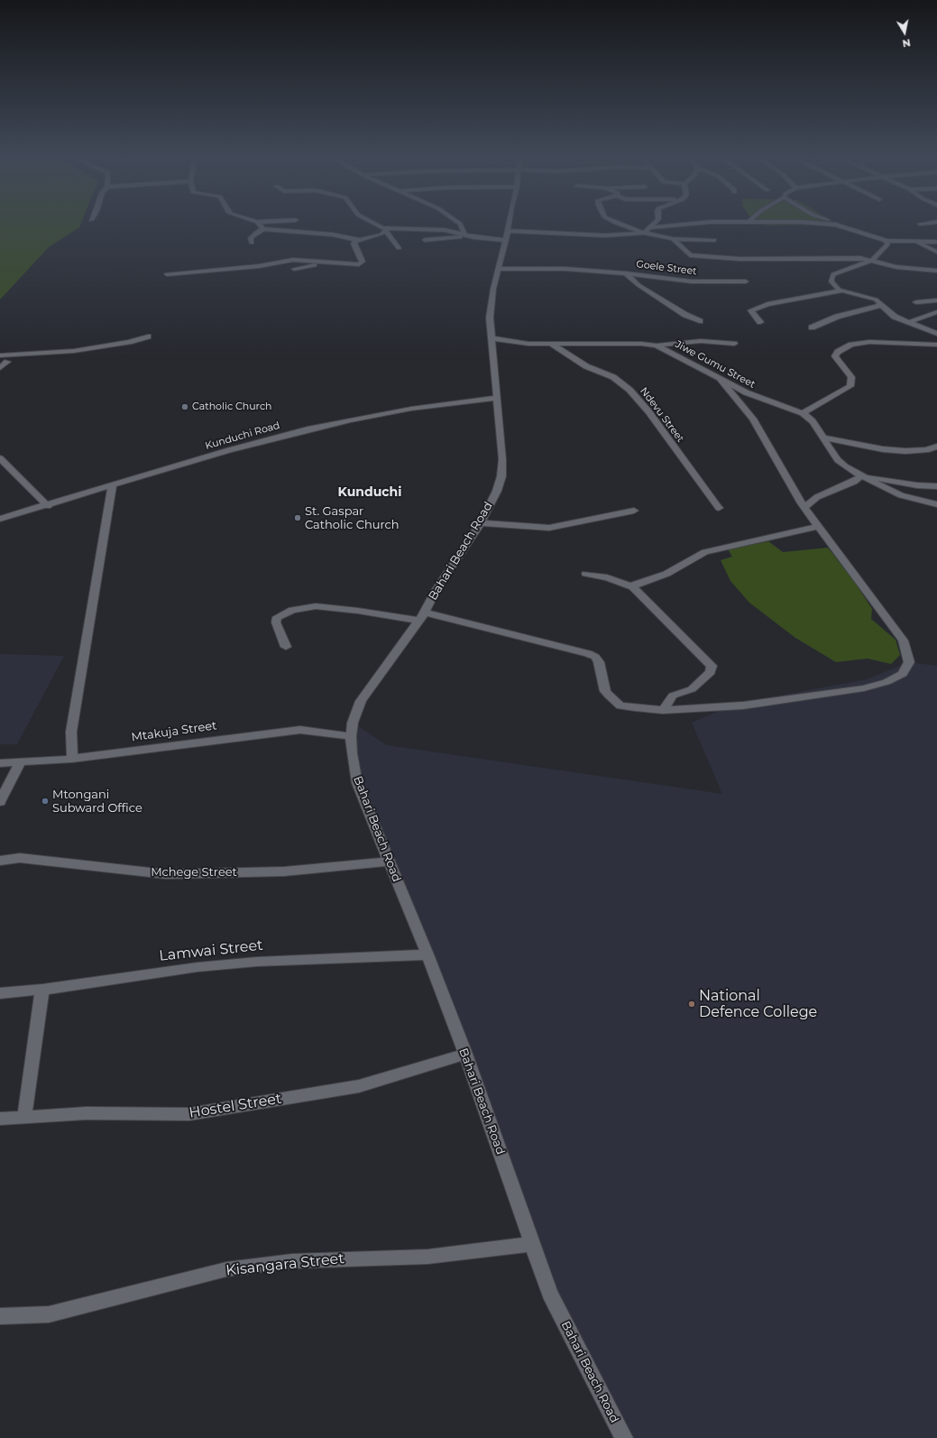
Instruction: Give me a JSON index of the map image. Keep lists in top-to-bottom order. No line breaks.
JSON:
{"streets":{"street":["Goele Street","Jiwe Gumu Street","Ndevu Street","Kunduchi Road","Bahari Beach Road","Mtakuja Street","Mchege Street","Lamwai Street","Hostel Street","Kisangara Street"]},"crossings":[["Goele Street","Bahari Beach Road"],["Jiwe Gumu Street","Ndevu Street"],["Jiwe Gumu Street","Bahari Beach Road"],["Kunduchi Road","Bahari Beach Road"],["Bahari Beach Road","Mtakuja Street"],["Bahari Beach Road","Mchege Street"],["Bahari Beach Road","Lamwai Street"],["Bahari Beach Road","Hostel Street"],["Bahari Beach Road","Kisangara Street"]],"districts":["Kunduchi"],"places":["Catholic Church","St. Gaspar Catholic Church","Mtongani Subward Office","National Defence College"],"north":"bottom"}
